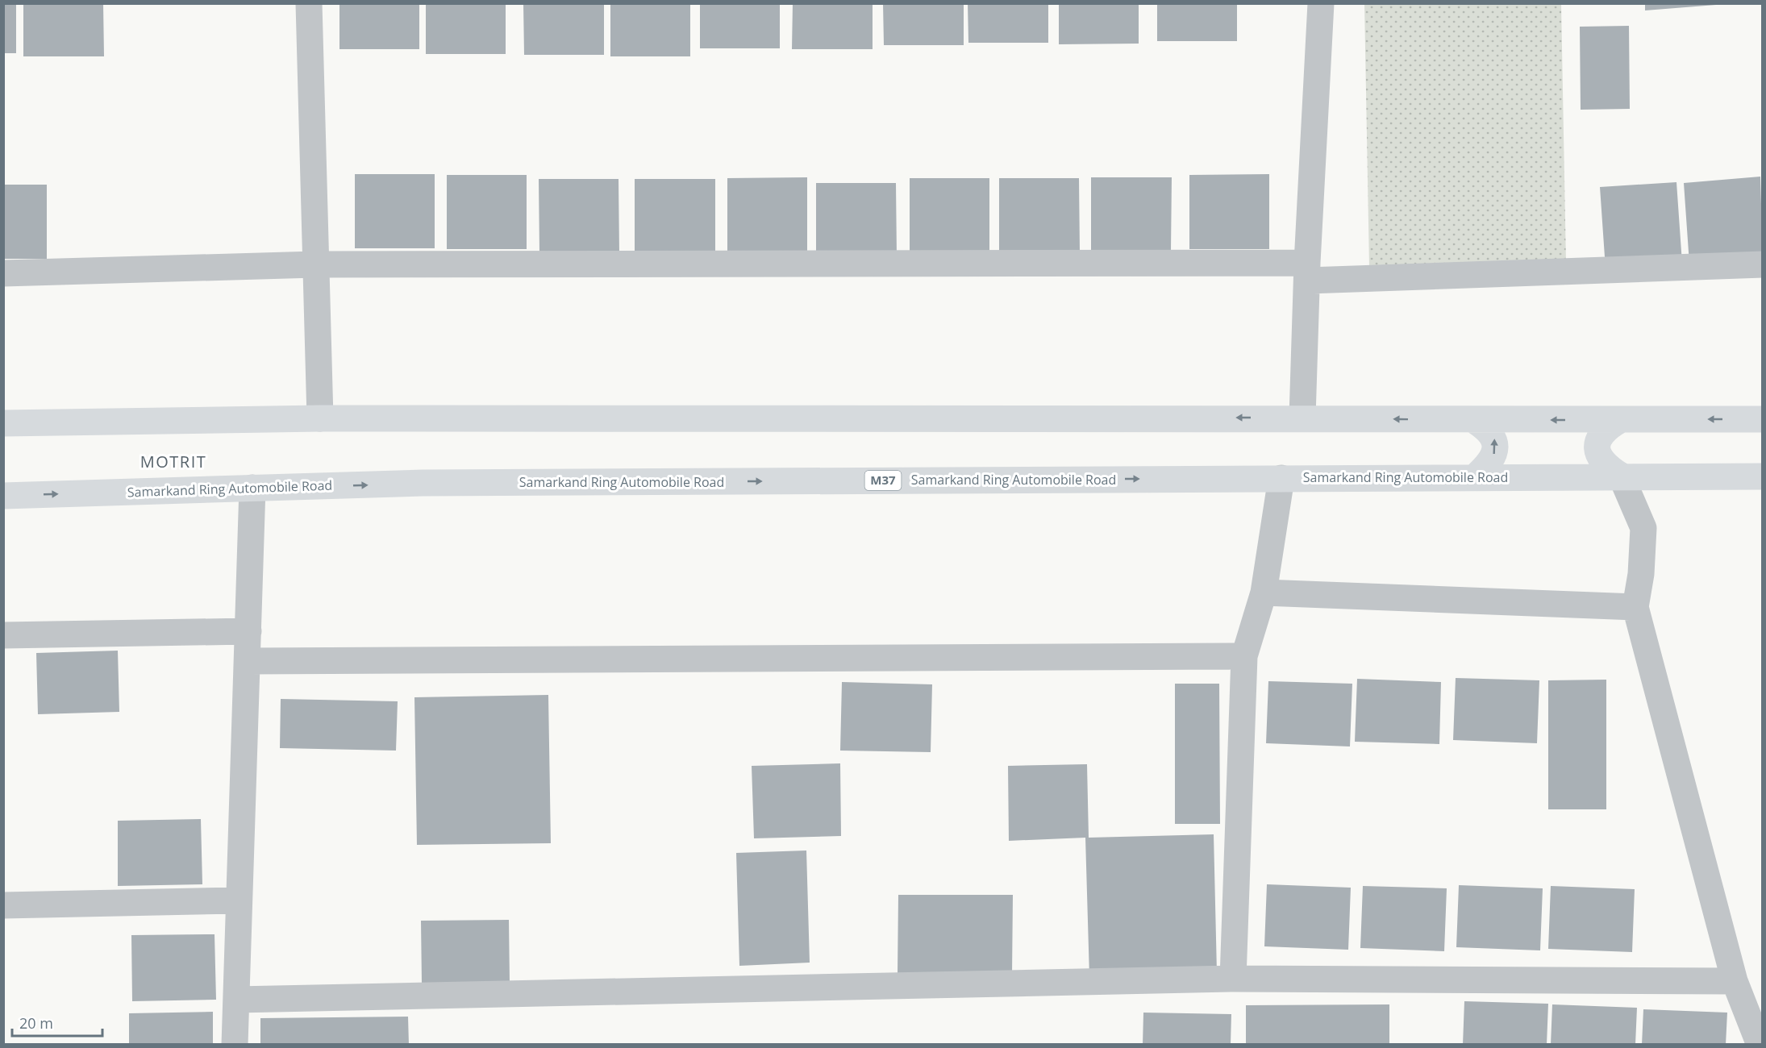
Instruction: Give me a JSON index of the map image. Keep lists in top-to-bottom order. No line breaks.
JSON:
{"streets":{"highway":["Samarkand Ring Automobile Road","M37"]},"districts":["MOTRIT"],"scale_bar":"20 m"}
